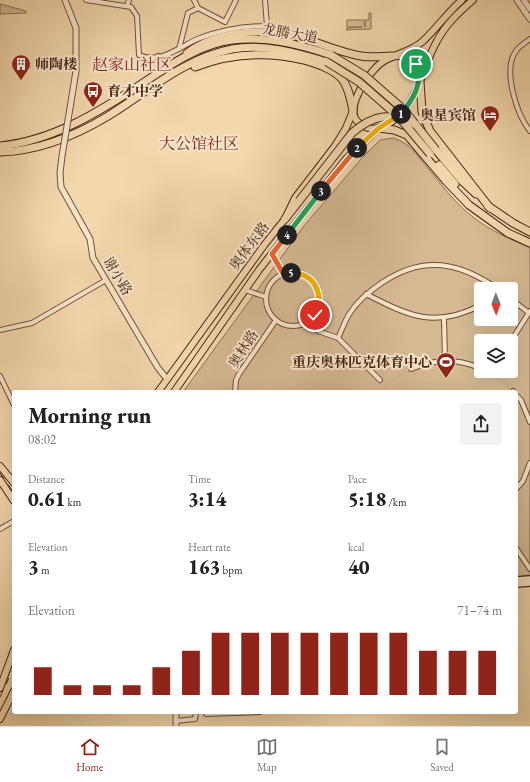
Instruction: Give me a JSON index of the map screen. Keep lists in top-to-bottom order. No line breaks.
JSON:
{"streets":{"highway":["龙腾大道"],"main road":["奥体东路"],"street":["谢小路","奥林路"]},"crossings":[["奥体东路","谢小路"]],"districts":["赵家山社区","大公馆社区"],"places":{"building":["师陶楼"],"bus stop":["育才中学"],"hotel":["奥星宾馆"],"sports":["重庆奥林匹克体育中心"]},"north":"bottom","page":{"pins":["1","2","3","4","5"],"heading":["Morning run","08:02"],"stats":[["Distance","0.61 km"],["Time","3:14"],["Pace","5:18 /km"],["Elevation","3 m"],["Heart rate","163 bpm"],["kcal","40"]],"chart":["Elevation","71–74 m"],"tabs":["Home","Map","Saved"]}}
